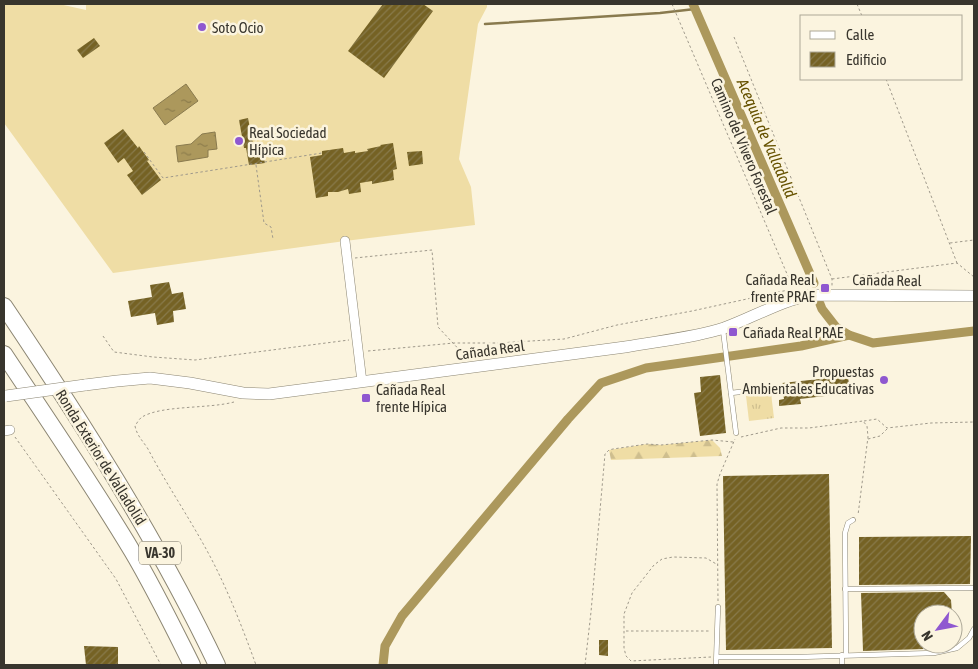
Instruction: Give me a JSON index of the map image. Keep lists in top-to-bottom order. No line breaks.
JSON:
{"streets":{"highway":["Ronda Exterior de Valladolid","VA-30"],"street":["Cañada Real"],"path":["Camino del Vivero Forestal"]},"crossings":[["Camino del Vivero Forestal","Cañada Real"]],"water":["Acequia de Valladolid"],"places":{"other":["Soto Ocio","Real Sociedad Hípica","Propuestas Ambientales Educativas"],"transit":["Cañada Real frente PRAE","Cañada Real PRAE","Cañada Real frente Hípica"]},"legend":["Calle","Edificio"],"north":"bottom left"}
